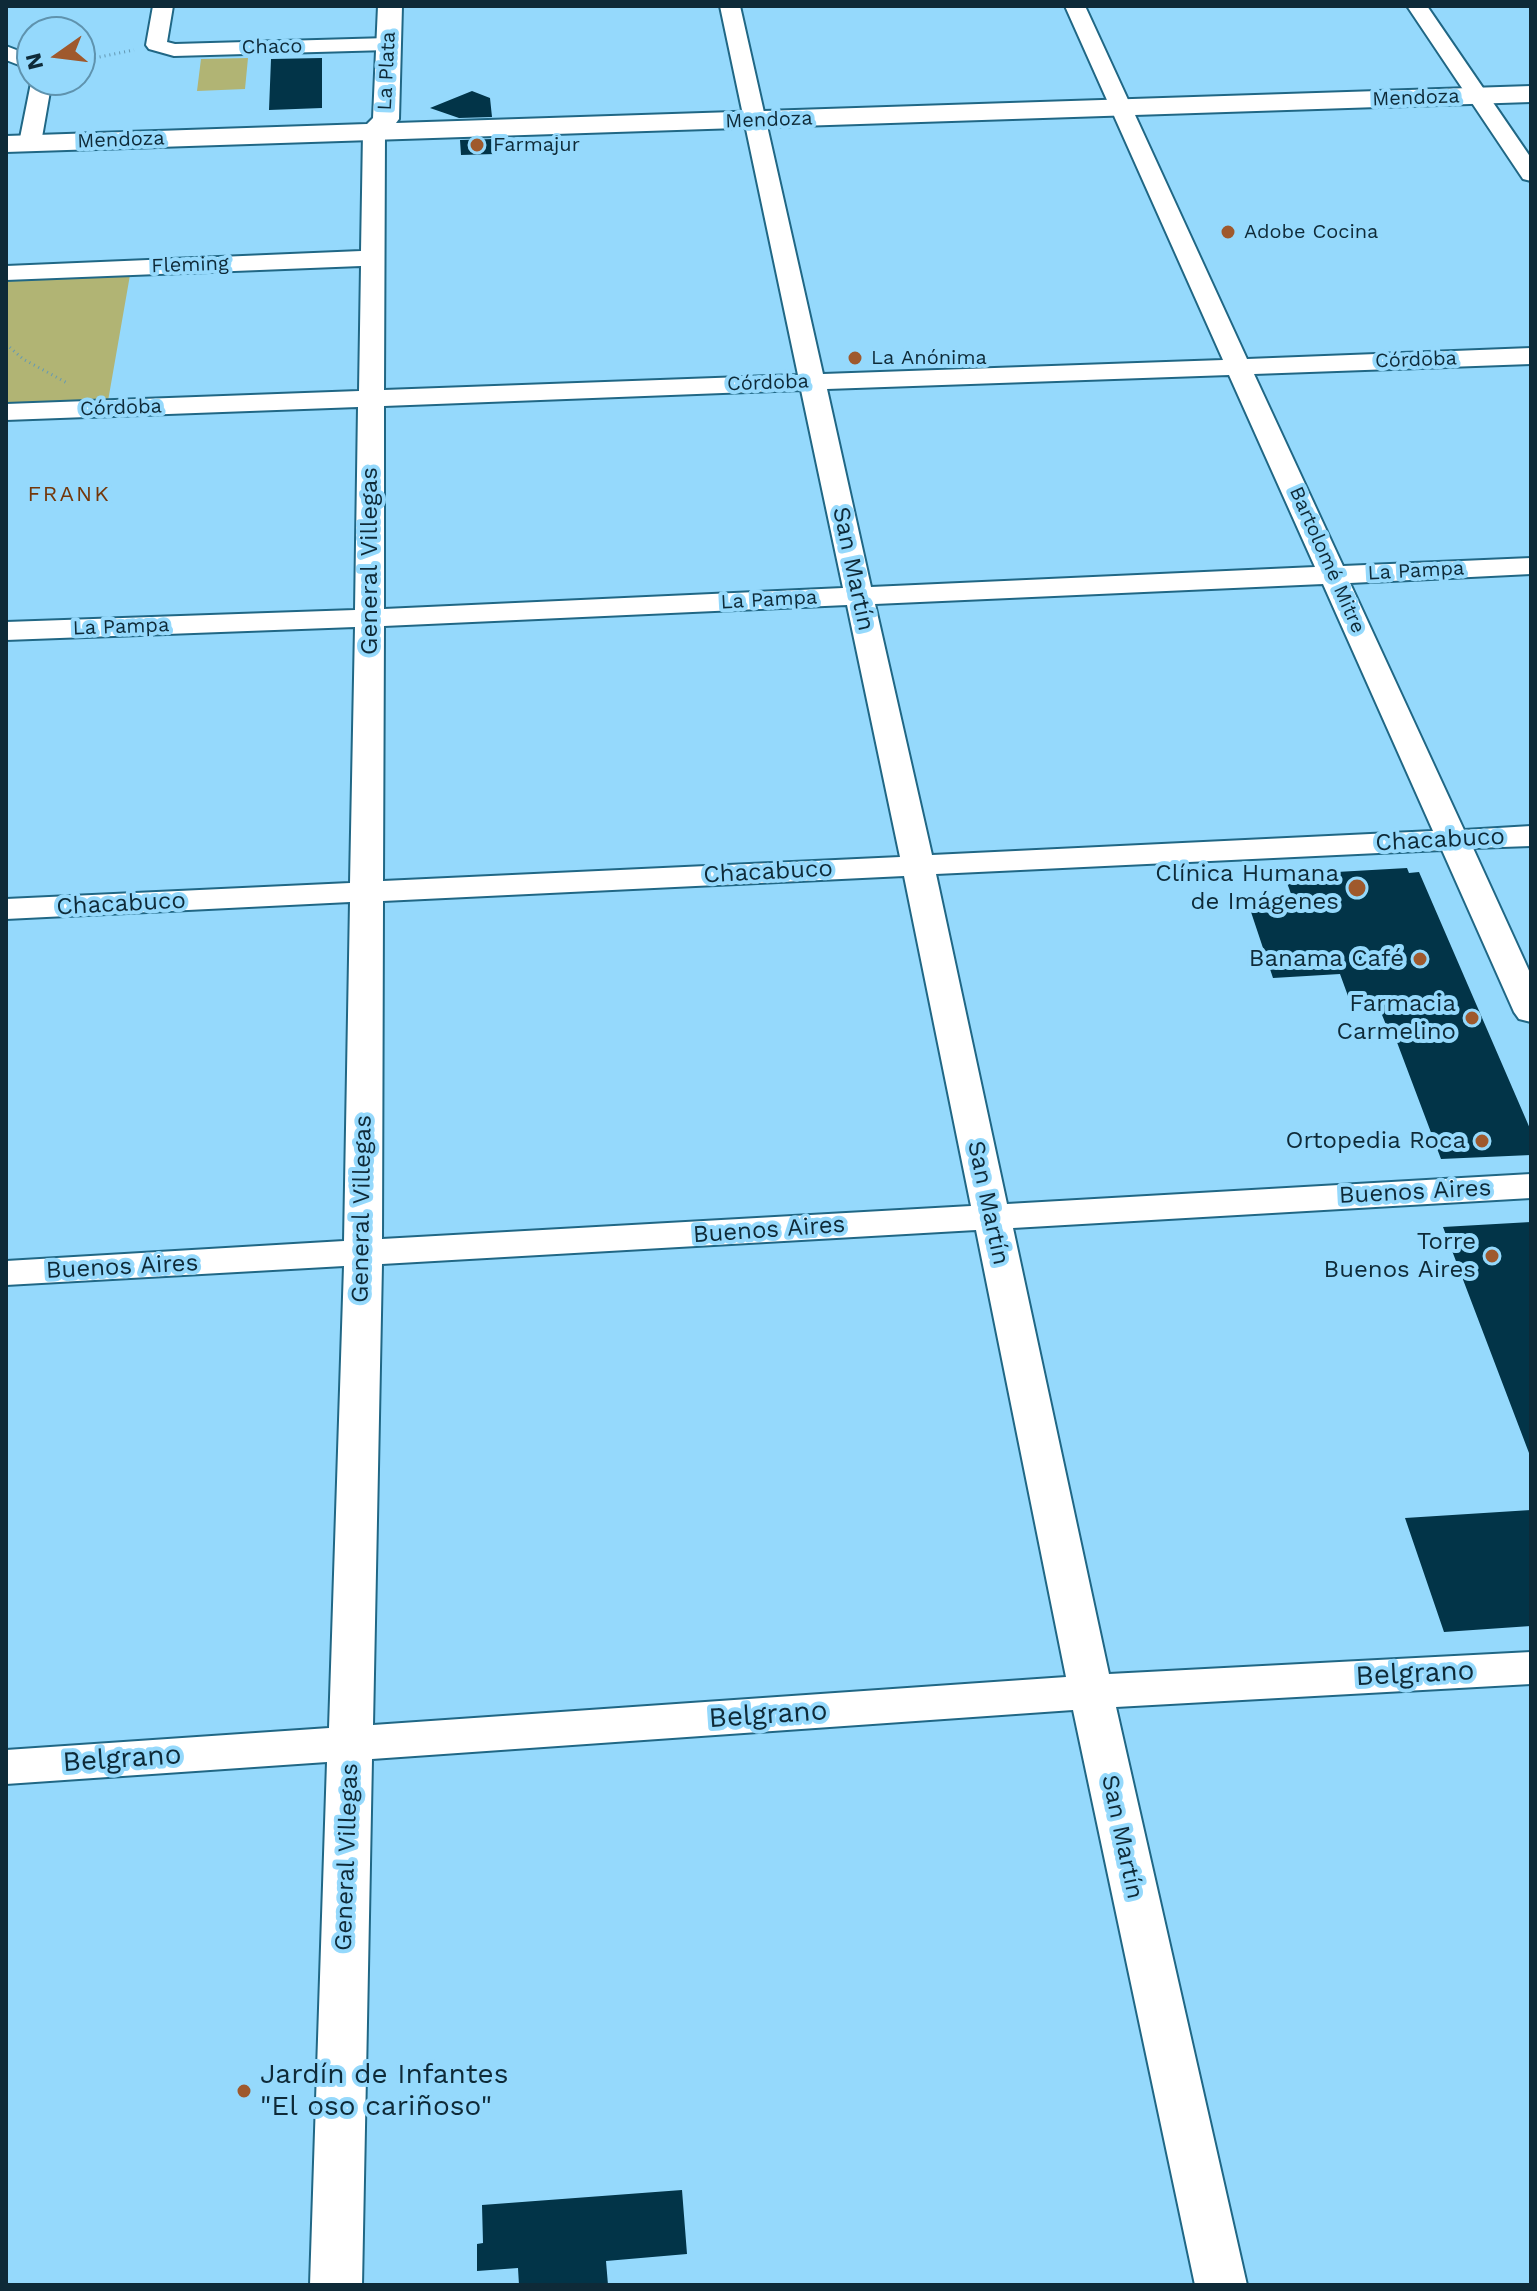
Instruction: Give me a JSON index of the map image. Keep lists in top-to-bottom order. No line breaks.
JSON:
{"streets":{"main road":["La Plata","Mendoza"],"street":["Chaco","Fleming","Córdoba","Bartolomé Mitre","General Villegas","San Martín","La Pampa","Chacabuco","Buenos Aires","Belgrano"]},"crossings":[["Chaco","La Plata"],["La Plata","Mendoza"],["La Plata","General Villegas"],["Mendoza","Bartolomé Mitre"],["Mendoza","General Villegas"],["Mendoza","San Martín"],["Fleming","General Villegas"],["Córdoba","Bartolomé Mitre"],["Córdoba","General Villegas"],["Córdoba","San Martín"],["Bartolomé Mitre","La Pampa"],["Bartolomé Mitre","Chacabuco"],["General Villegas","La Pampa"],["General Villegas","Chacabuco"],["General Villegas","Buenos Aires"],["General Villegas","Belgrano"],["San Martín","La Pampa"],["San Martín","Chacabuco"],["San Martín","Buenos Aires"],["San Martín","Belgrano"]],"districts":["FRANK"],"places":["Farmajur","Adobe Cocina","La Anónima","Clínica Humana de Imágenes","Banama Café","Farmacia Carmelino","Ortopedia Roca","Torre Buenos Aires","Jardín de Infantes \"El oso cariñoso\""],"north":"left"}
